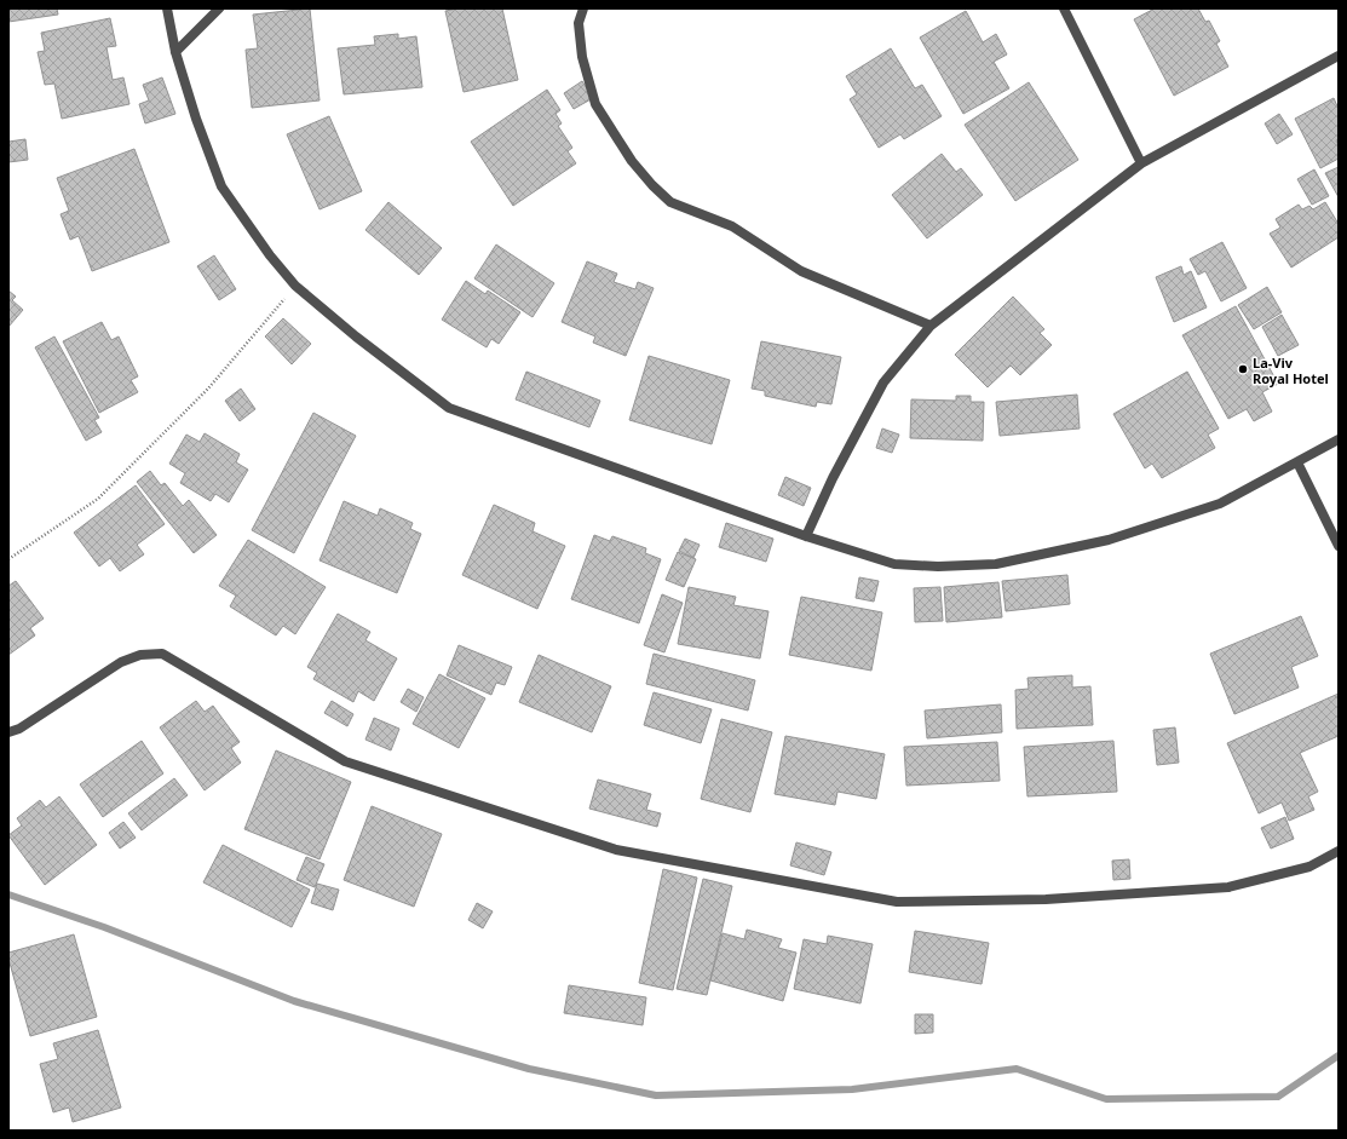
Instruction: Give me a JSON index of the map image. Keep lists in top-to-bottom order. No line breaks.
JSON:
{"places":["La-Viv Royal Hotel"]}
